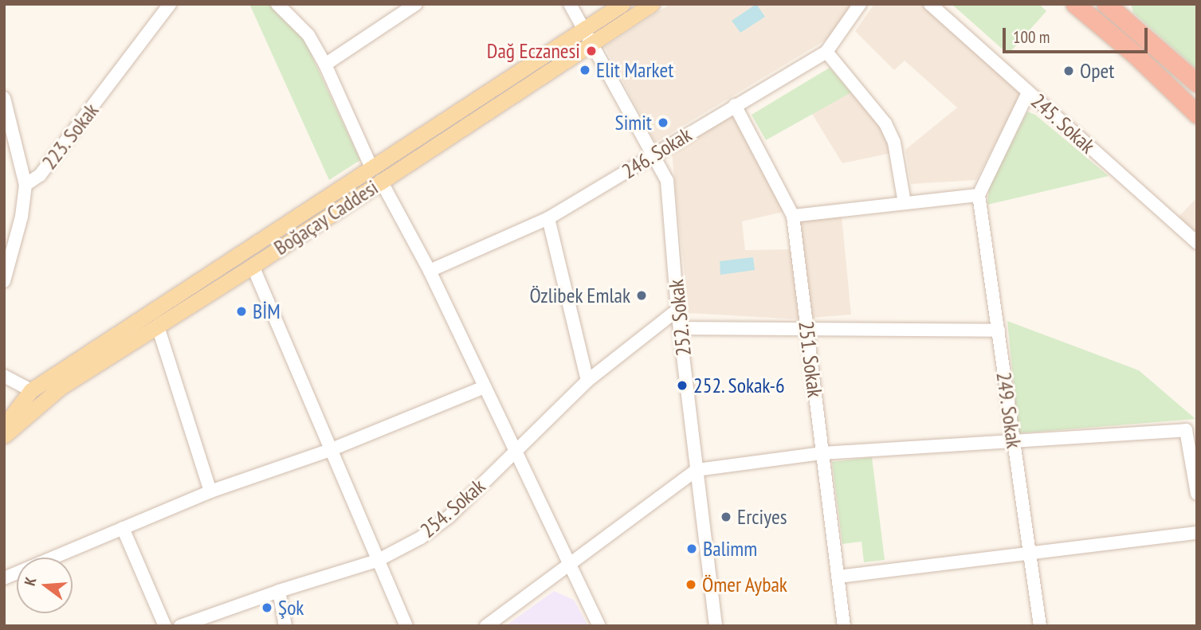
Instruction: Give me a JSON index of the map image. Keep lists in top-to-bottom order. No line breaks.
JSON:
{"streets":{"main road":["Boğaçay Caddesi"],"street":["245. Sokak","223. Sokak","246. Sokak","252. Sokak","251. Sokak","249. Sokak","254. Sokak"]},"crossings":[["246. Sokak","252. Sokak"],["246. Sokak","251. Sokak"],["Boğaçay Caddesi","252. Sokak"],["252. Sokak","254. Sokak"]],"places":["Dağ Eczanesi","Elit Market","Opet","Simit","Özlibek Emlak","BİM","252. Sokak-6","Erciyes","Balimm","Ömer Aybak","Şok"],"scale_bar":"100 m","north":"left"}
